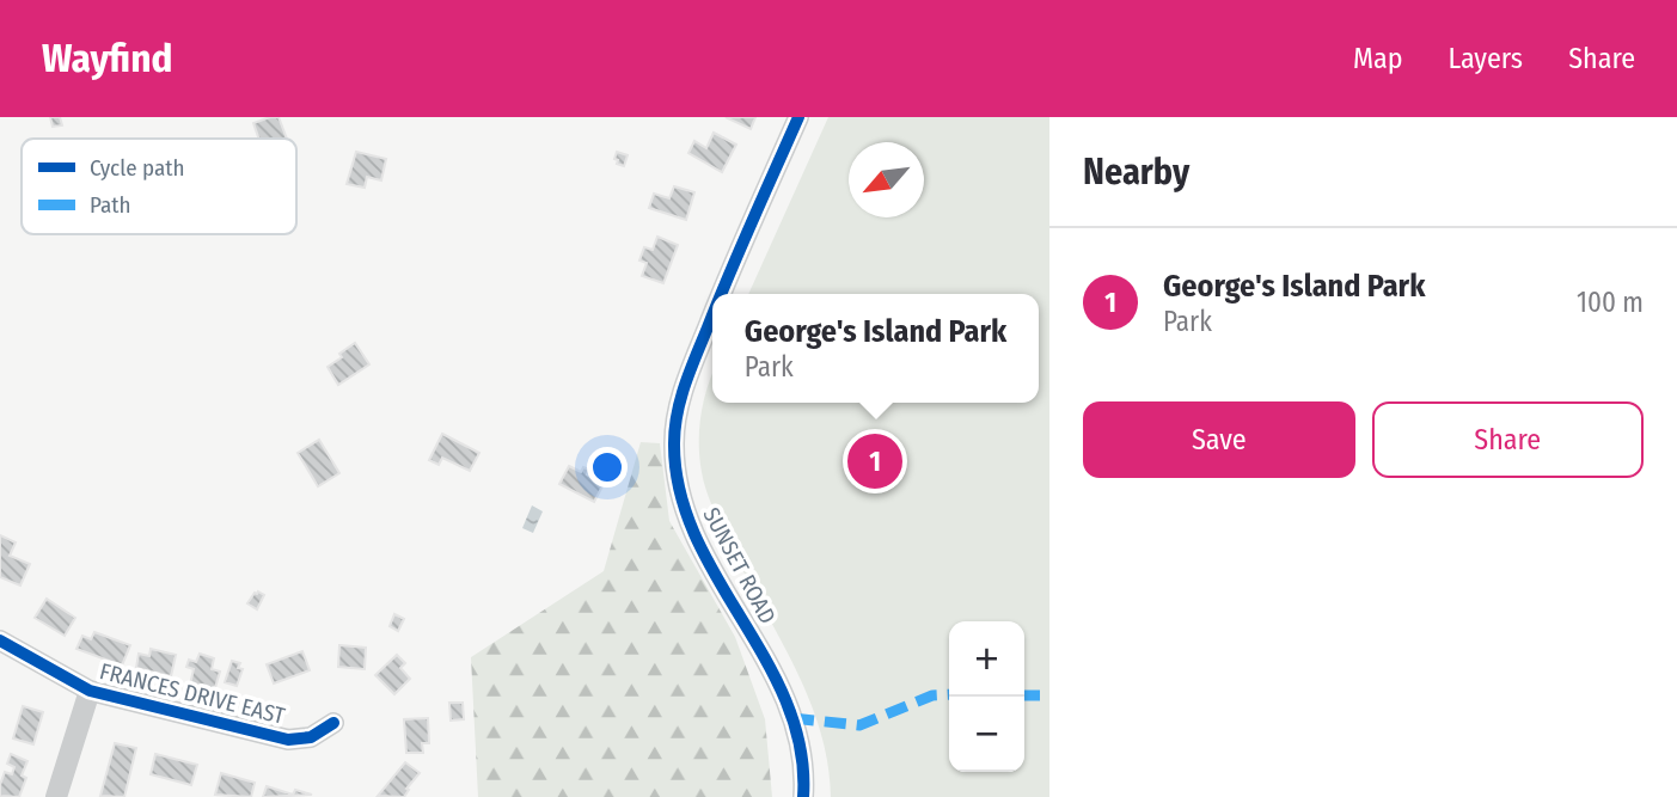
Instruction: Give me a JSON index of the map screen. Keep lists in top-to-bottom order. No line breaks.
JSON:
{"streets":{"street":["SUNSET ROAD","FRANCES DRIVE EAST"]},"legend":["Cycle path","Path"],"north":"bottom left","page":{"header":"Wayfind","nav":["Map","Layers","Share"],"heading":"Nearby","list":[{"mark":"1","name":"George's Island Park","note":"Park","value":"100 m"}],"popup":["George's Island Park","Park"],"buttons":["Save","Share"],"pins":"1","map_buttons":["+","−"]}}
